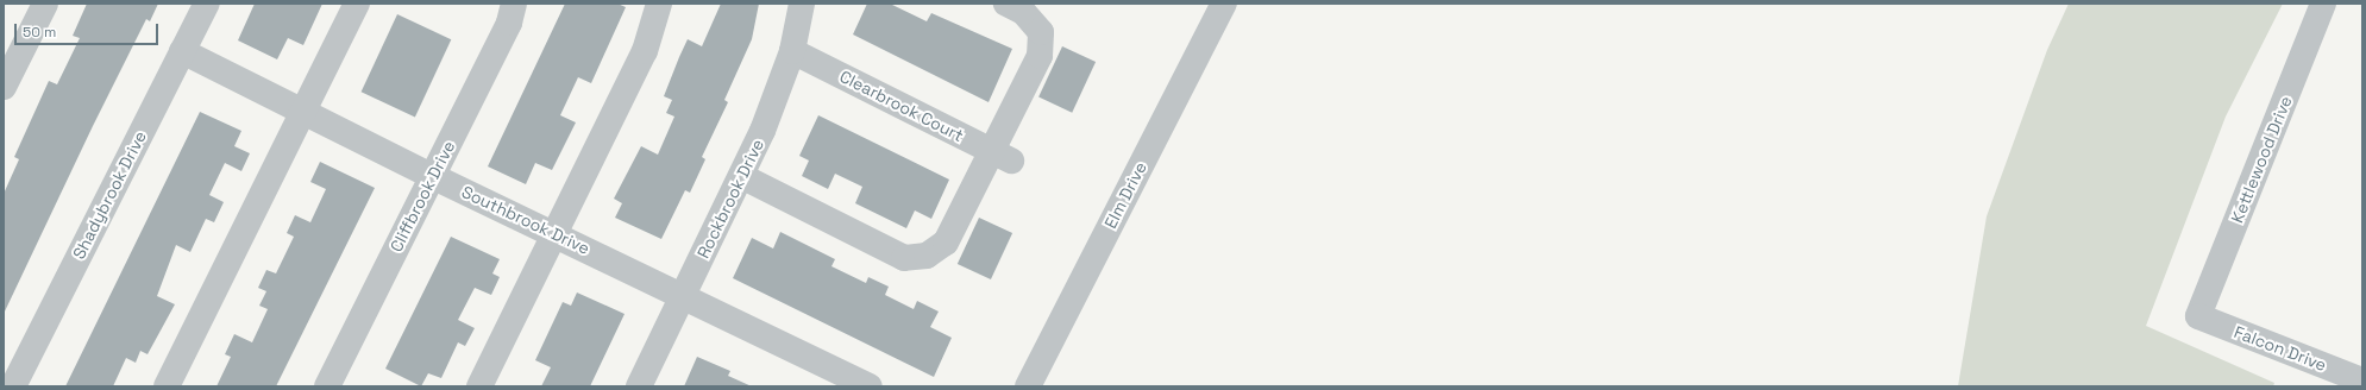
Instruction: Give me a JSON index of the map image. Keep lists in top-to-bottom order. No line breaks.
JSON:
{"streets":{"street":["Clearbrook Court","Kettlewood Drive","Shadybrook Drive","Elm Drive","Cliffbrook Drive","Rockbrook Drive","Southbrook Drive","Falcon Drive"]},"crossings":[["Clearbrook Court","Rockbrook Drive"],["Kettlewood Drive","Falcon Drive"],["Shadybrook Drive","Southbrook Drive"],["Cliffbrook Drive","Southbrook Drive"],["Rockbrook Drive","Southbrook Drive"]],"scale_bar":"50 m"}
